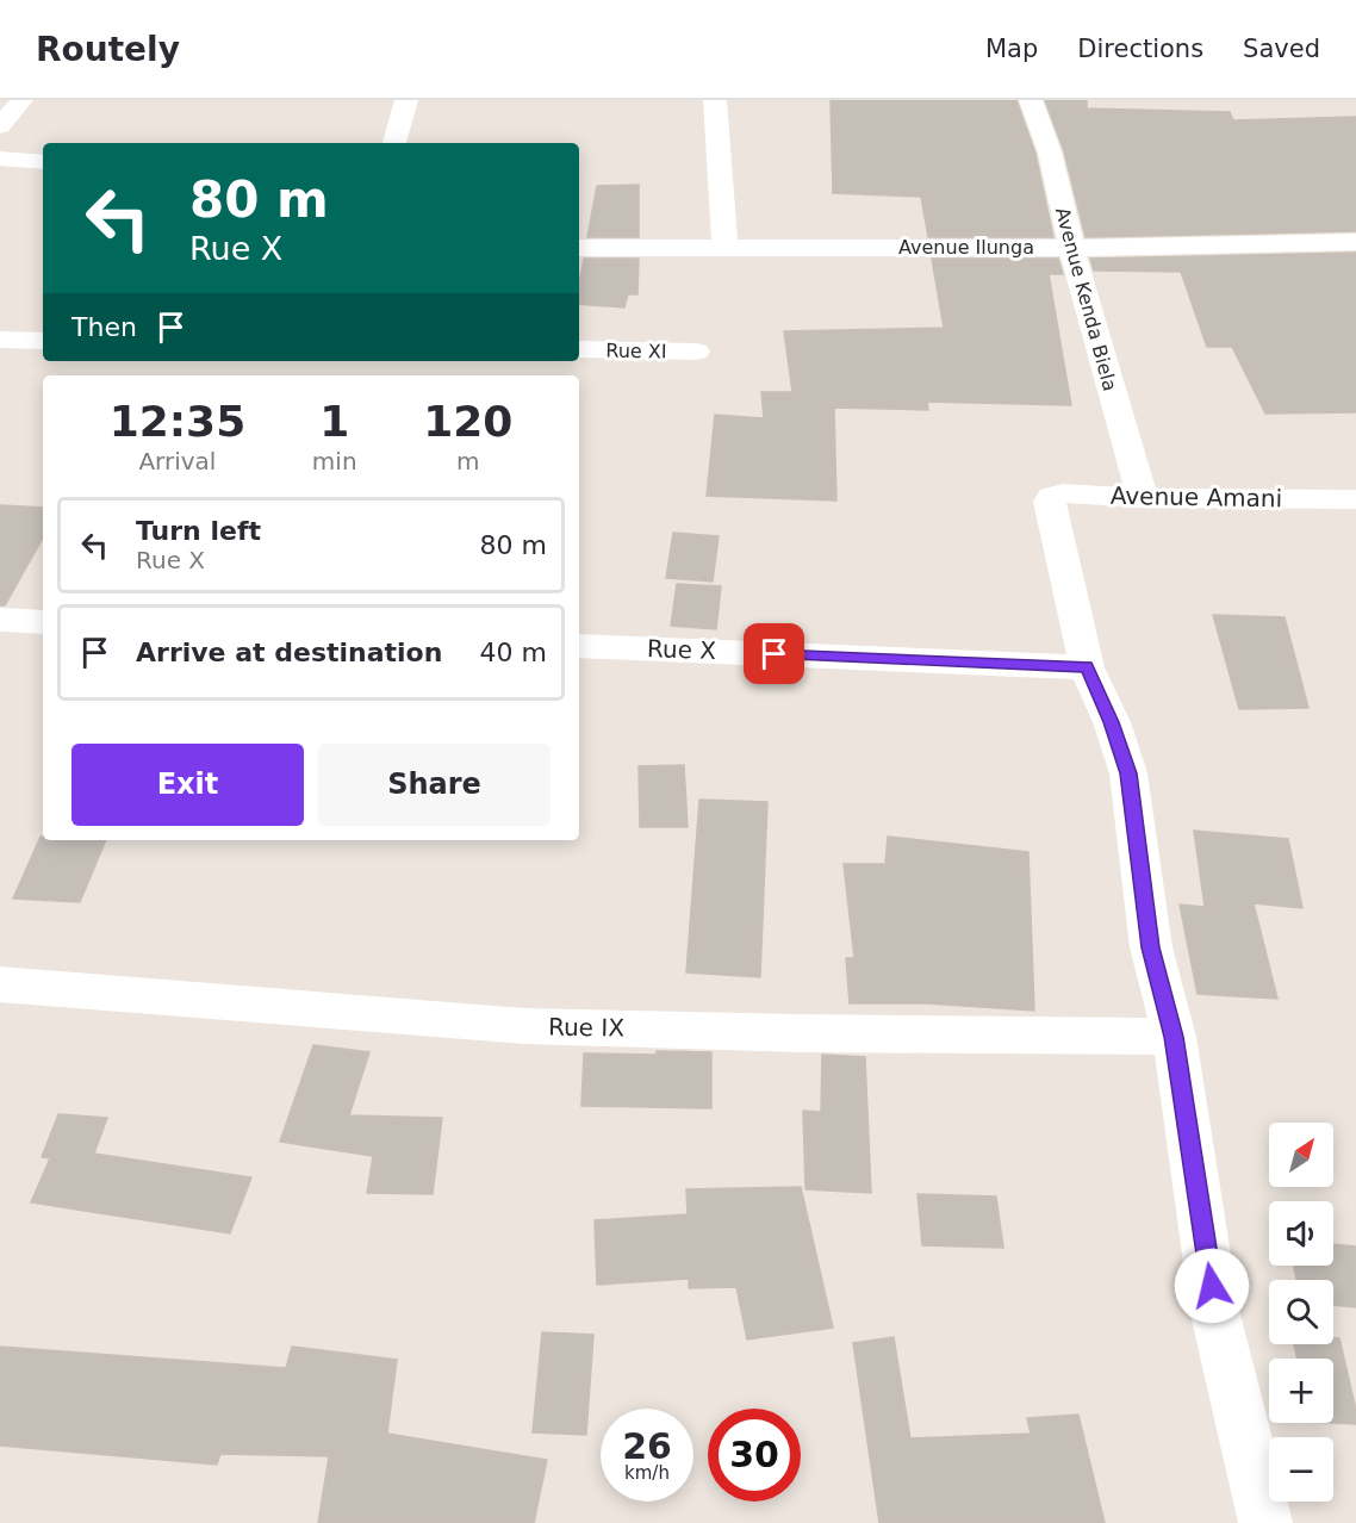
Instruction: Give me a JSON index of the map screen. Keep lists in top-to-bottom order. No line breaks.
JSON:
{"streets":{"street":["Avenue Ilunga","Avenue Kenda Biela","Rue XI","Avenue Amani","Rue X","Rue IX"]},"crossings":[["Avenue Ilunga","Avenue Kenda Biela"],["Avenue Kenda Biela","Avenue Amani"],["Avenue Amani","Rue X"]],"north":"top right","page":{"header":"Routely","nav":["Map","Directions","Saved"],"turn":["80 m","Rue X"],"then":"Then","eta":["12:35","Arrival","1","min","120","m"],"list":[{"name":"Turn left","note":"Rue X","value":"80 m"},{"name":"Arrive at destination","value":"40 m"}],"buttons":["Exit","Share"],"map_buttons":["+","−"],"speed":"26 km/h","limit":"30"}}
